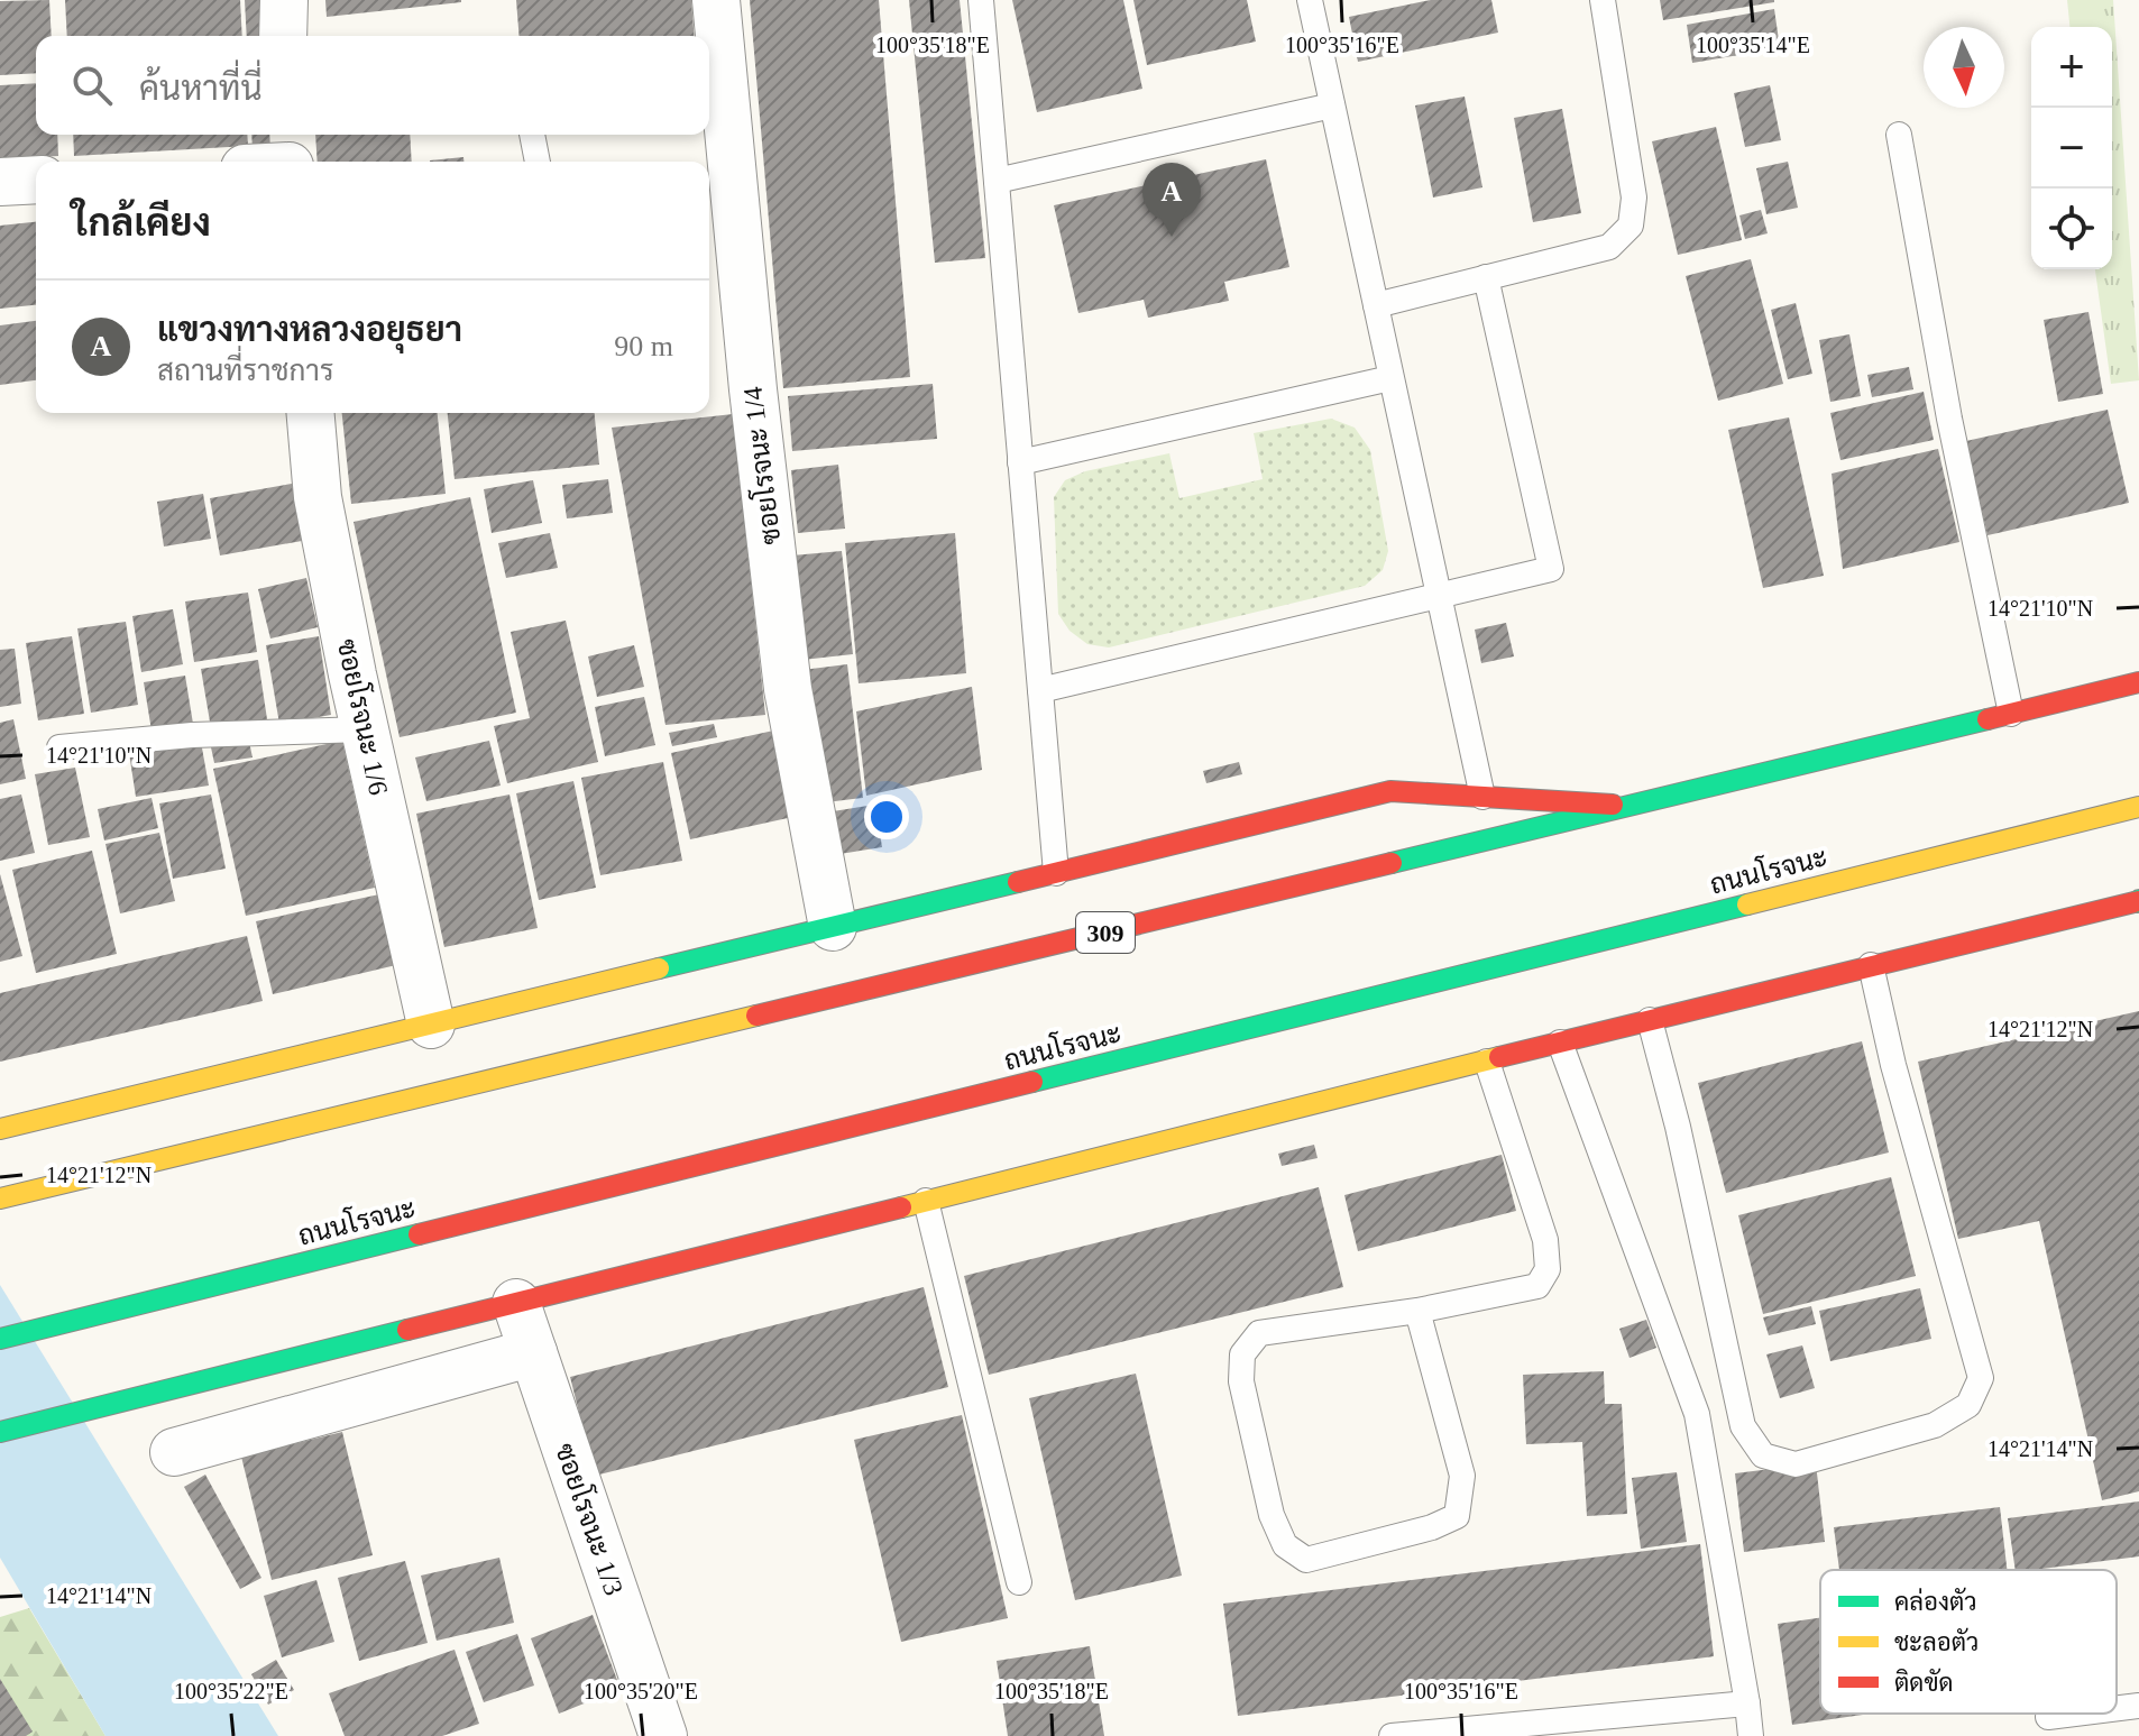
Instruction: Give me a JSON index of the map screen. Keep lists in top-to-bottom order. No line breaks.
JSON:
{"streets":{"main road":["ถนนโรจนะ","309"],"street":["ซอยโรจนะ 1/4","ซอยโรจนะ 1/6","ซอยโรจนะ 1/3"]},"legend":["คล่องตัว","ชะลอตัว","ติดขัด"],"north":"bottom","page":{"map_buttons":["+","−"],"search":"ค้นหาที่นี่","heading":"ใกล้เคียง","pins":"A","list":[{"mark":"A","name":"แขวงทางหลวงอยุธยา","note":"สถานที่ราชการ","value":"90 m"}]},"coordinates":["100°35'18\"E","100°35'16\"E","100°35'14\"E","14°21'10\"N","14°21'12\"N","14°21'14\"N","100°35'22\"E","100°35'20\"E"]}
